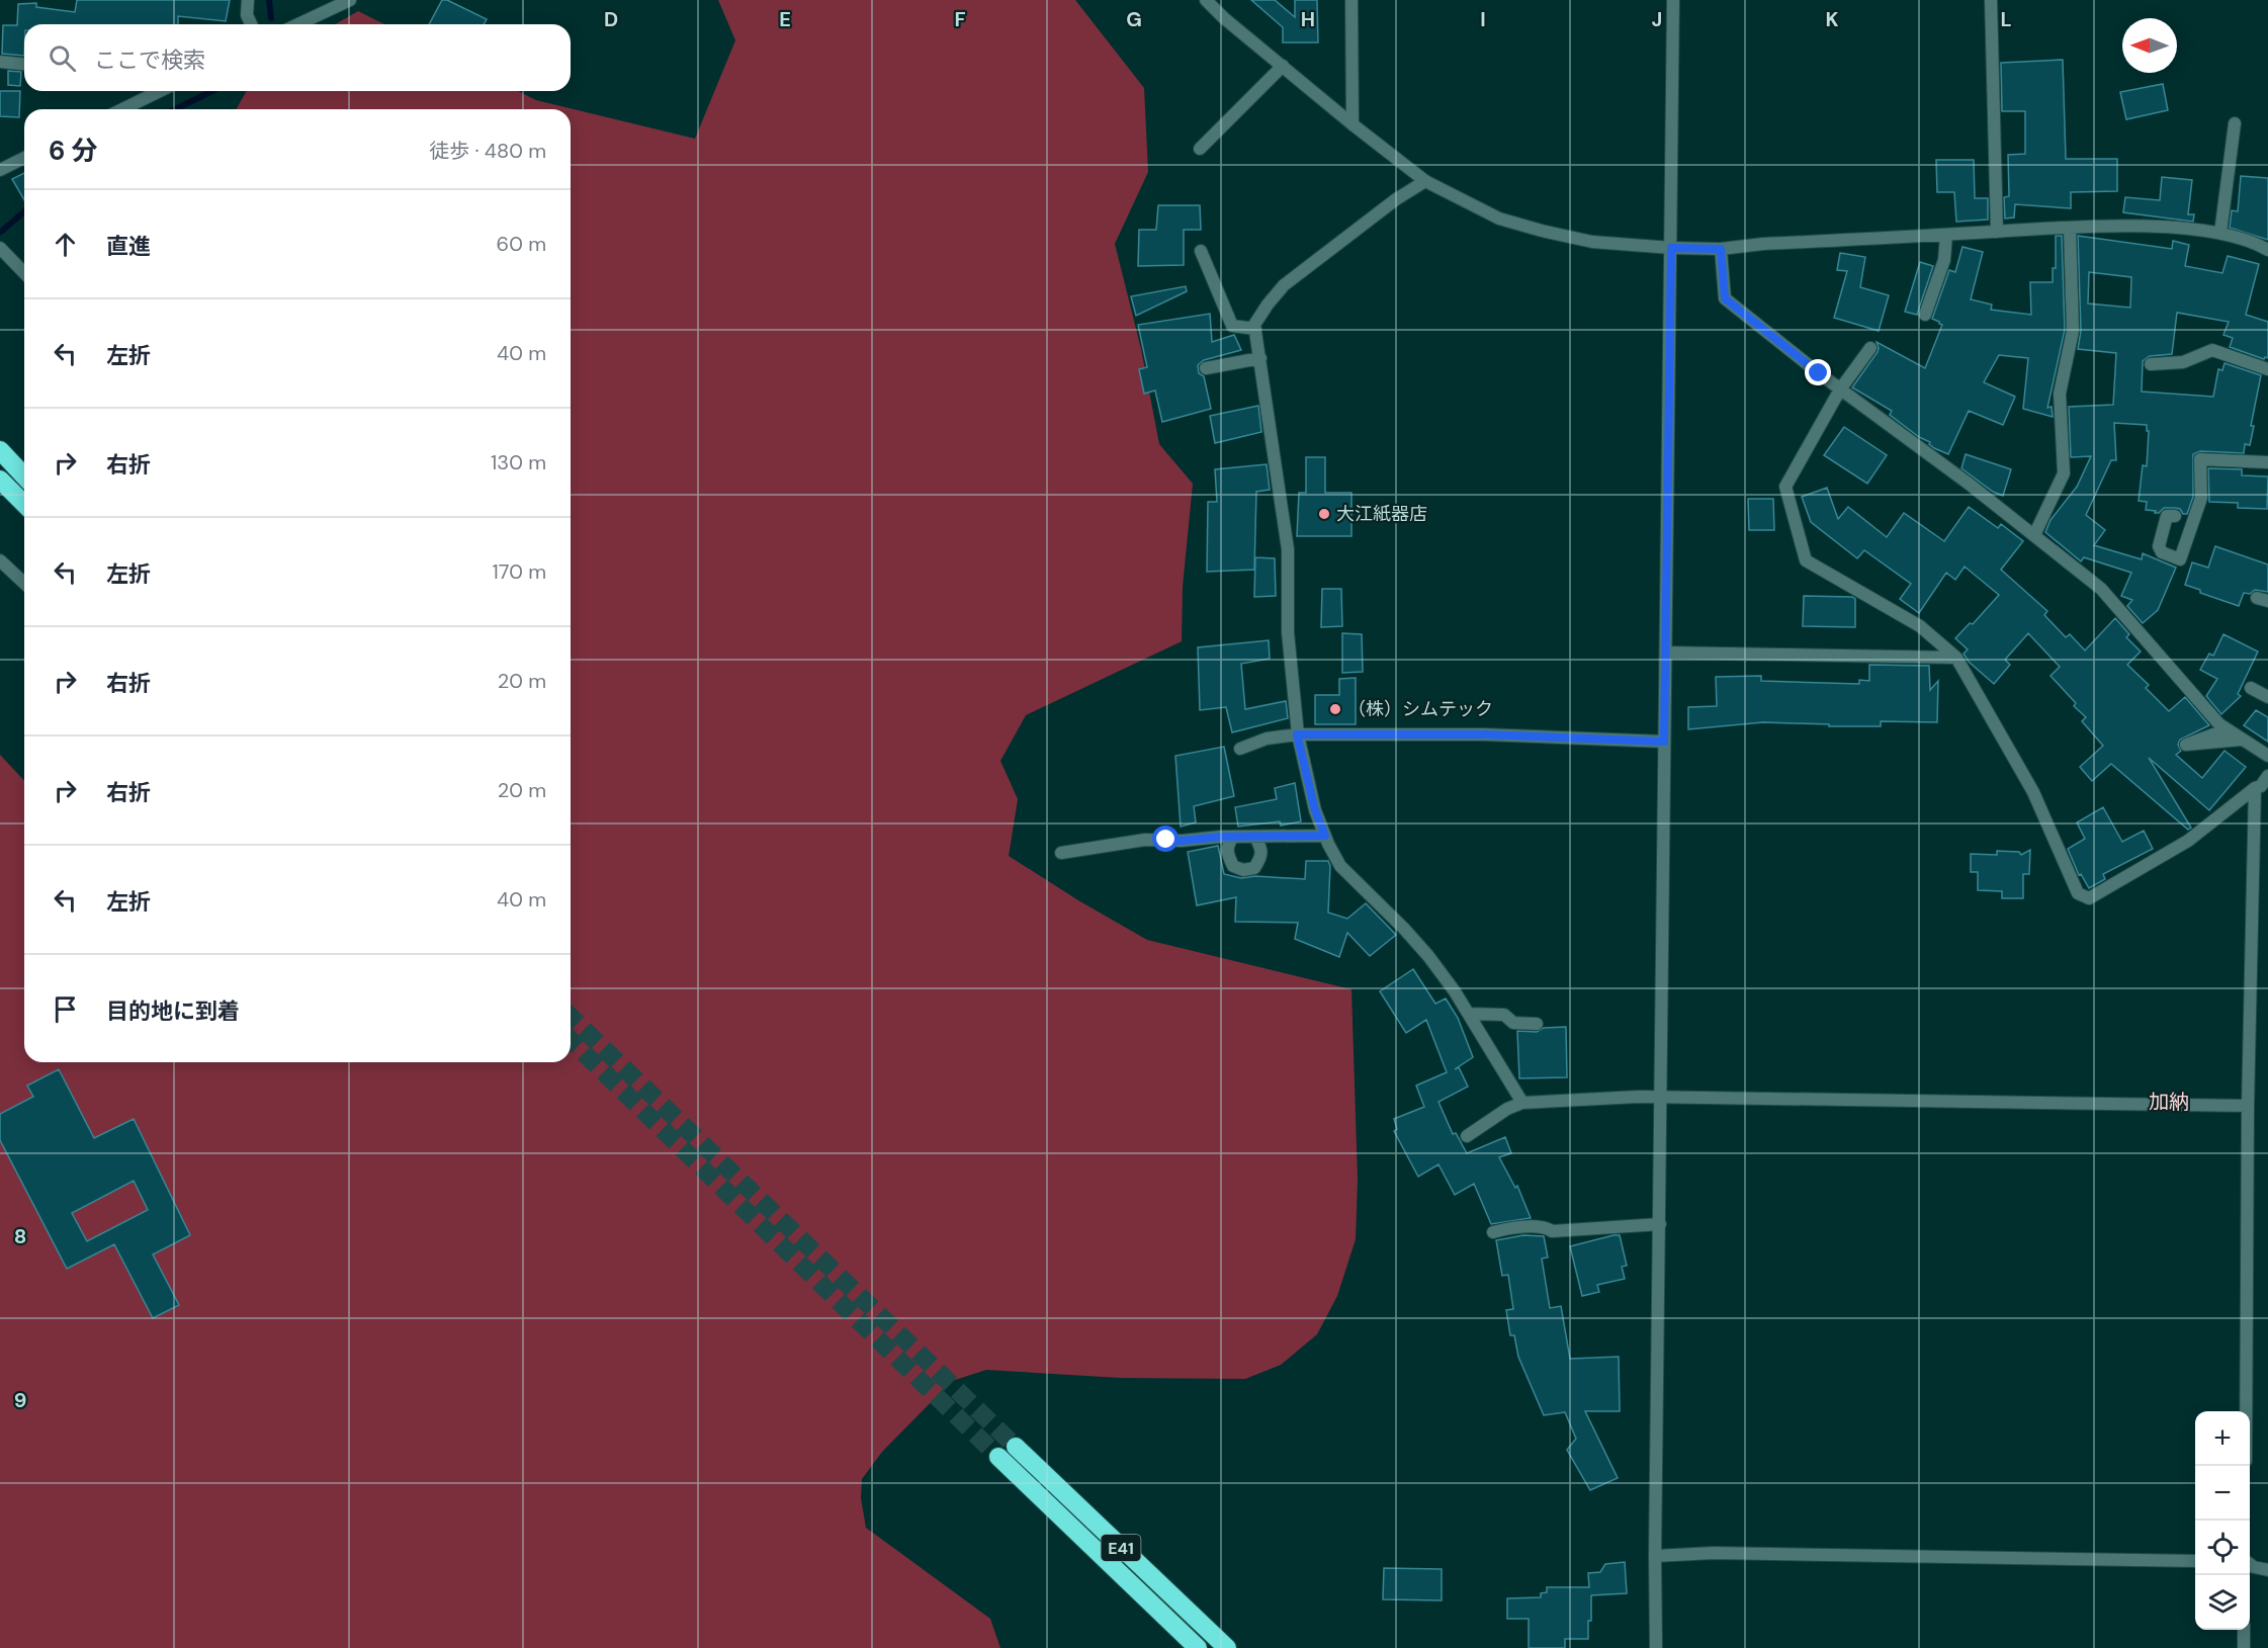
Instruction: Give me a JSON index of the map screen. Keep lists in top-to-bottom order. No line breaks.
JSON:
{"streets":{"highway":["E41"]},"districts":["加納"],"places":["大江紙器店","（株）シムテック"],"north":"left","page":{"search":"ここで検索","heading":["6 分","徒歩 · 480 m"],"list":[["直進","60 m"],["左折","40 m"],["右折","130 m"],["左折","170 m"],["右折","20 m"],["右折","20 m"],["左折","40 m"],"目的地に到着"],"map_buttons":["+","−"]},"grid":{"columns":["D","E","F","G","H","I","J","K","L"],"rows":["8","9"]}}
